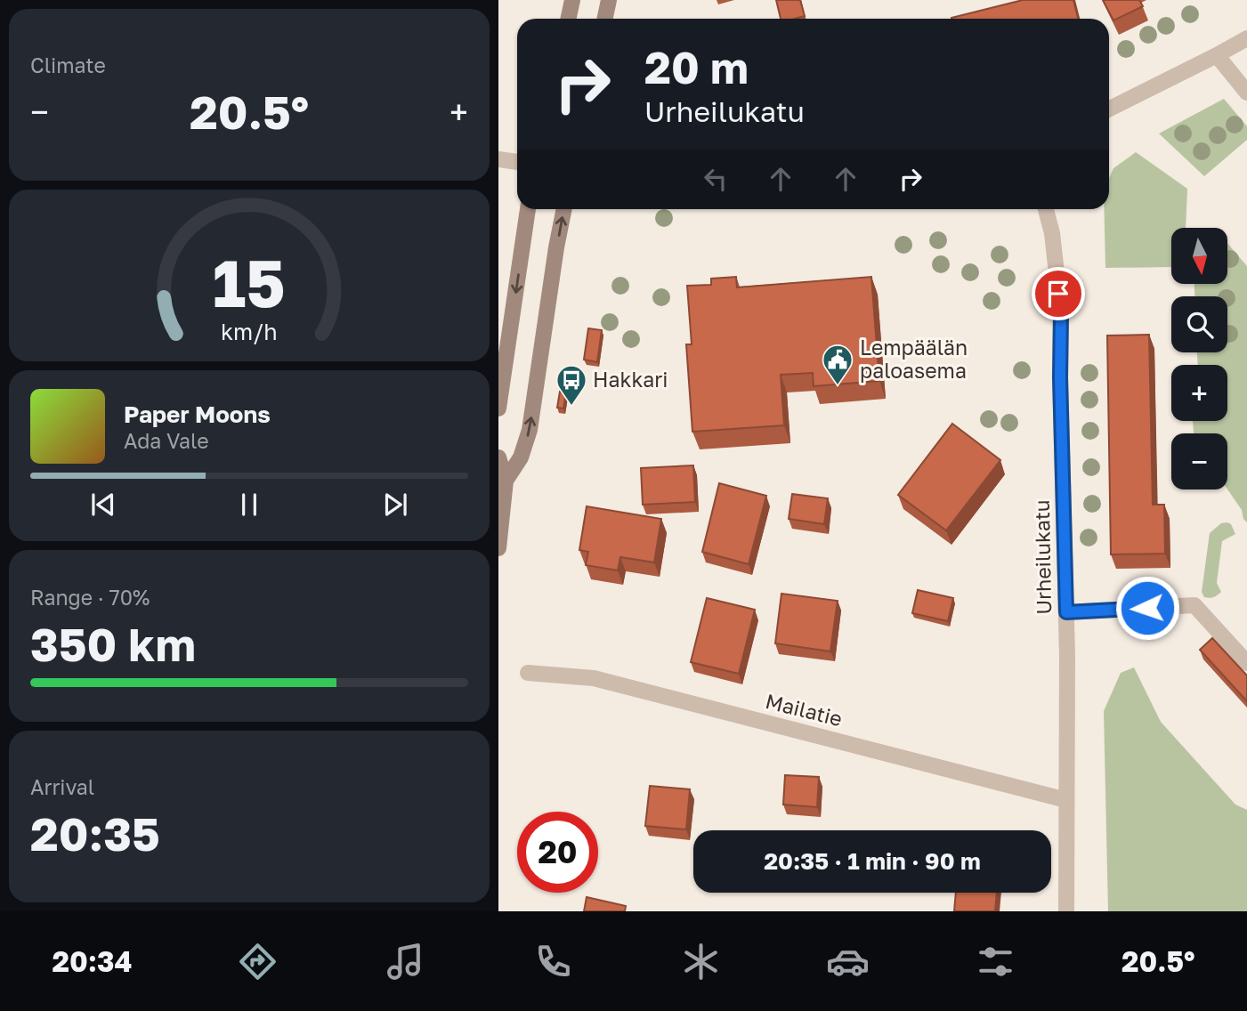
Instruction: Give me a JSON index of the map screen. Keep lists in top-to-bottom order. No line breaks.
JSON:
{"streets":{"street":["Urheilukatu","Mailatie"]},"crossings":[["Urheilukatu","Mailatie"]],"places":{"public building":["Lempäälän paloasema"],"bus stop":["Hakkari"]},"north":"bottom","page":{"tile":["Climate",["Range · 70%","350 km"],["Arrival","20:35"]],"turn":["20 m","Urheilukatu"],"heat":["−","20.5°","+"],"map_buttons":["+","−"],"song":["Paper Moons","Ada Vale"],"limit":"20","trip":"20:35 · 1 min · 90 m","tabs":["20:34","20.5°"],"gauge":["15","km/h"]}}
